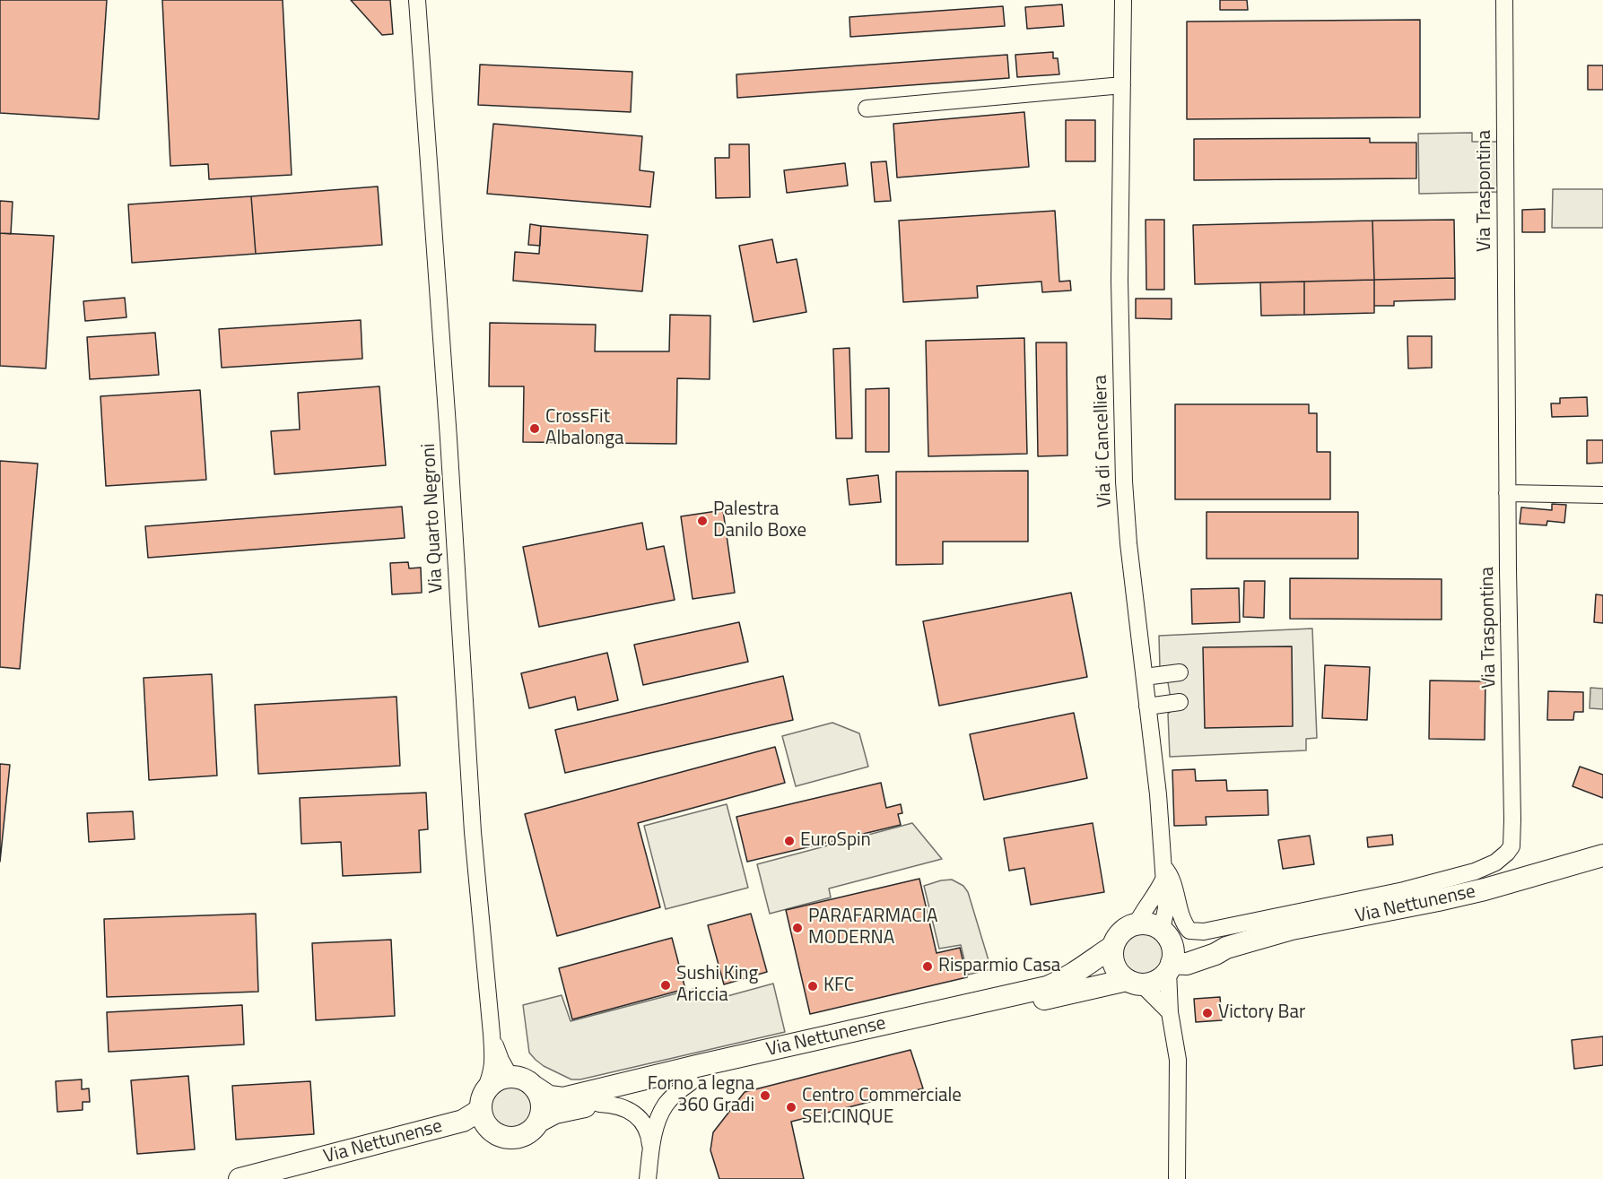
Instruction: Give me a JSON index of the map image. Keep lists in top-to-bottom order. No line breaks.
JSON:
{"streets":{"main road":["Via Nettunense"],"street":["Via Traspontina","Via di Cancelliera","Via Quarto Negroni"]},"crossings":[["Via Traspontina","Via di Cancelliera"],["Via di Cancelliera","Via Nettunense"],["Via Quarto Negroni","Via Nettunense"]],"places":["CrossFit Albalonga","Palestra Danilo Boxe","EuroSpin","PARAFARMACIA MODERNA","Risparmio Casa","Sushi King Ariccia","KFC","Victory Bar","Forno a legna 360 Gradi","Centro Commerciale SEI.CINQUE"]}
